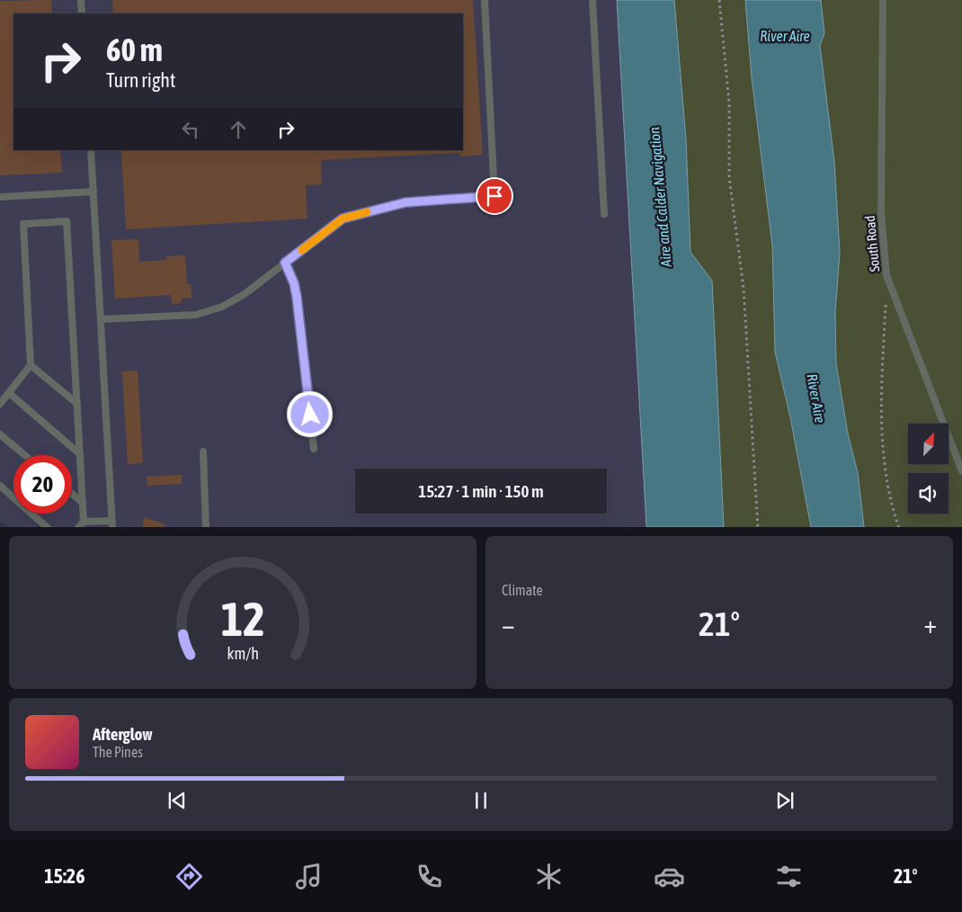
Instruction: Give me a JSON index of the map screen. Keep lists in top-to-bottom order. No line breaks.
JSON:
{"streets":{"lane":["South Road"]},"water":["River Aire","Aire and Calder Navigation"],"north":"top right","page":{"turn":["60 m","Turn right"],"limit":"20","trip":"15:27 · 1 min · 150 m","tile":"Climate","heat":["−","21°","+"],"song":["Afterglow","The Pines"],"tabs":["15:26","21°"],"gauge":["12","km/h"]}}
